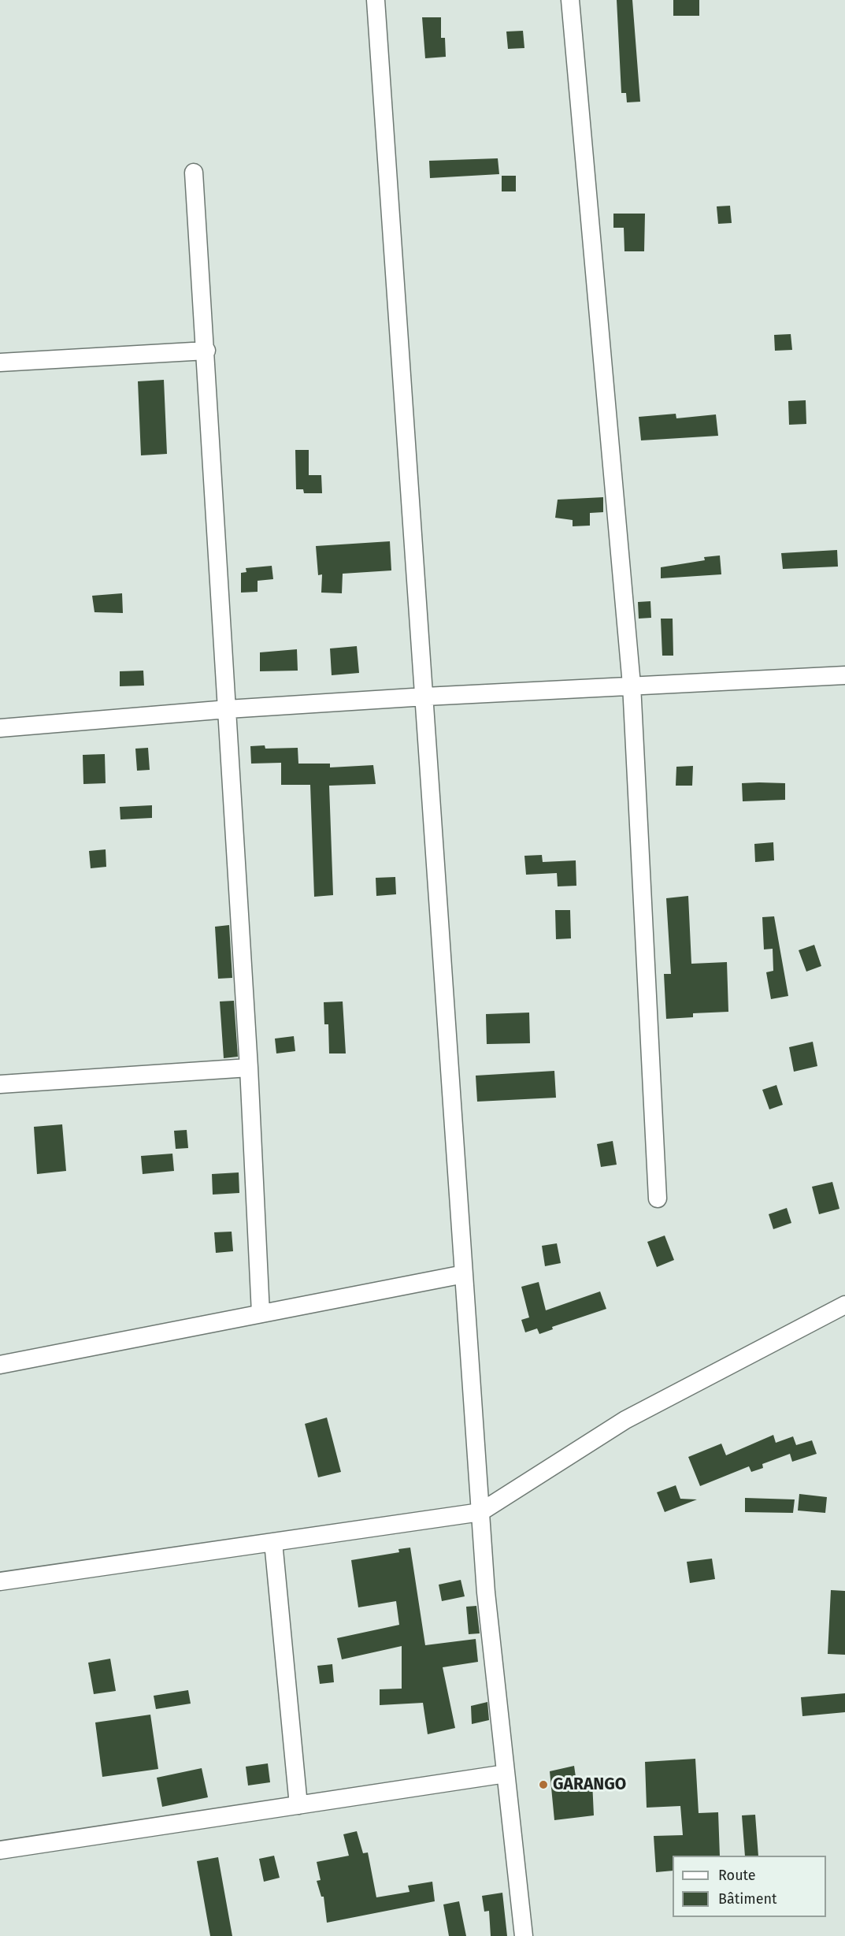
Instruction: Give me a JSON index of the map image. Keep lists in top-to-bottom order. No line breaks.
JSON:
{"places":["GARANGO"],"legend":["Route","Bâtiment"]}
